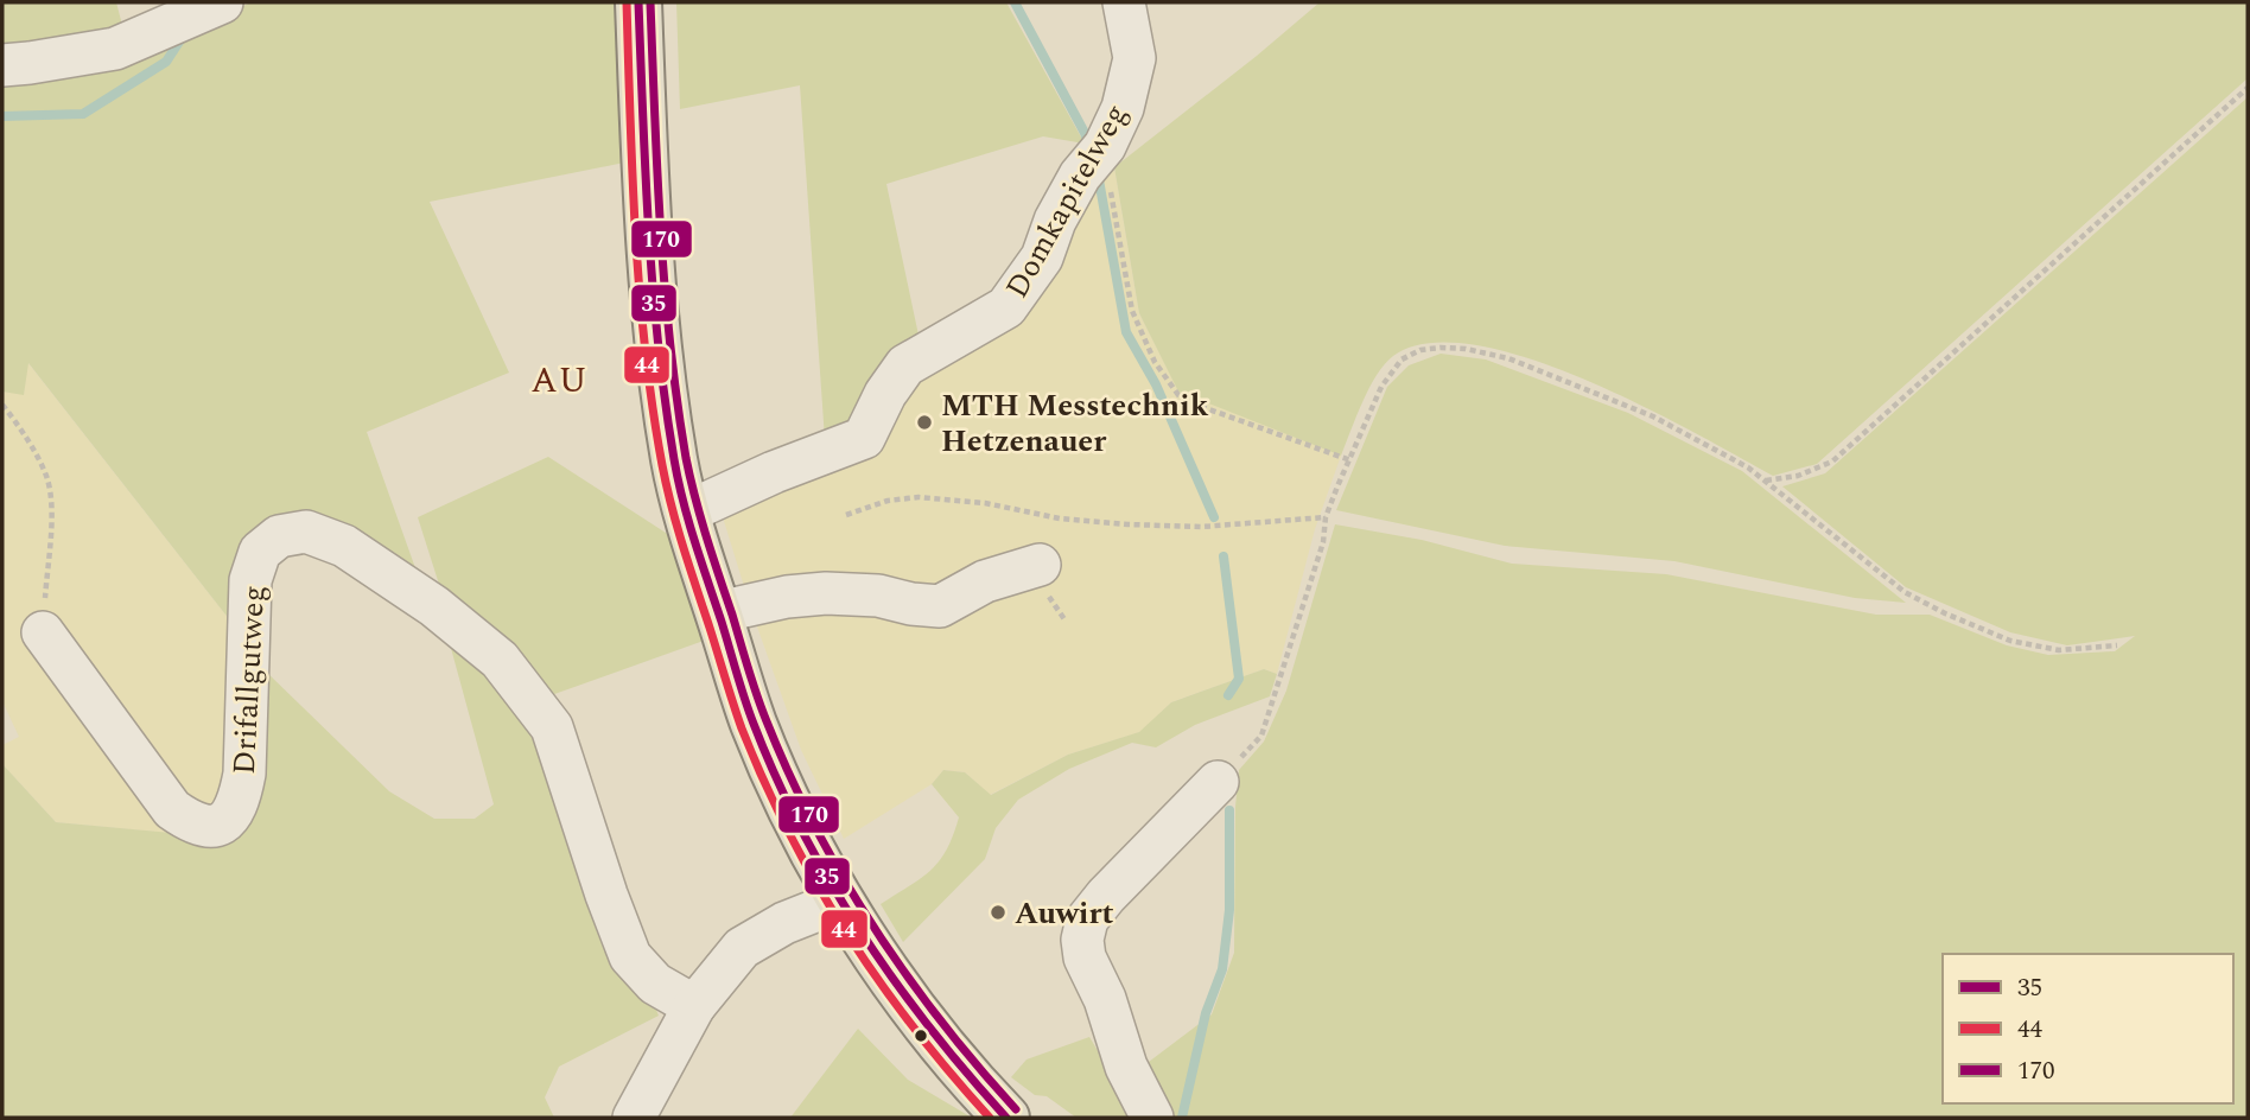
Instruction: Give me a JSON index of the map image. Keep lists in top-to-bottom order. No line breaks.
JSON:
{"streets":{"street":["Domkapitelweg","Drifallgutweg"]},"districts":["AU"],"places":["MTH Messtechnik Hetzenauer","Auwirt"],"lines":["transit line 35","transit line 44","transit line 170"],"legend":["35","44","170"]}
